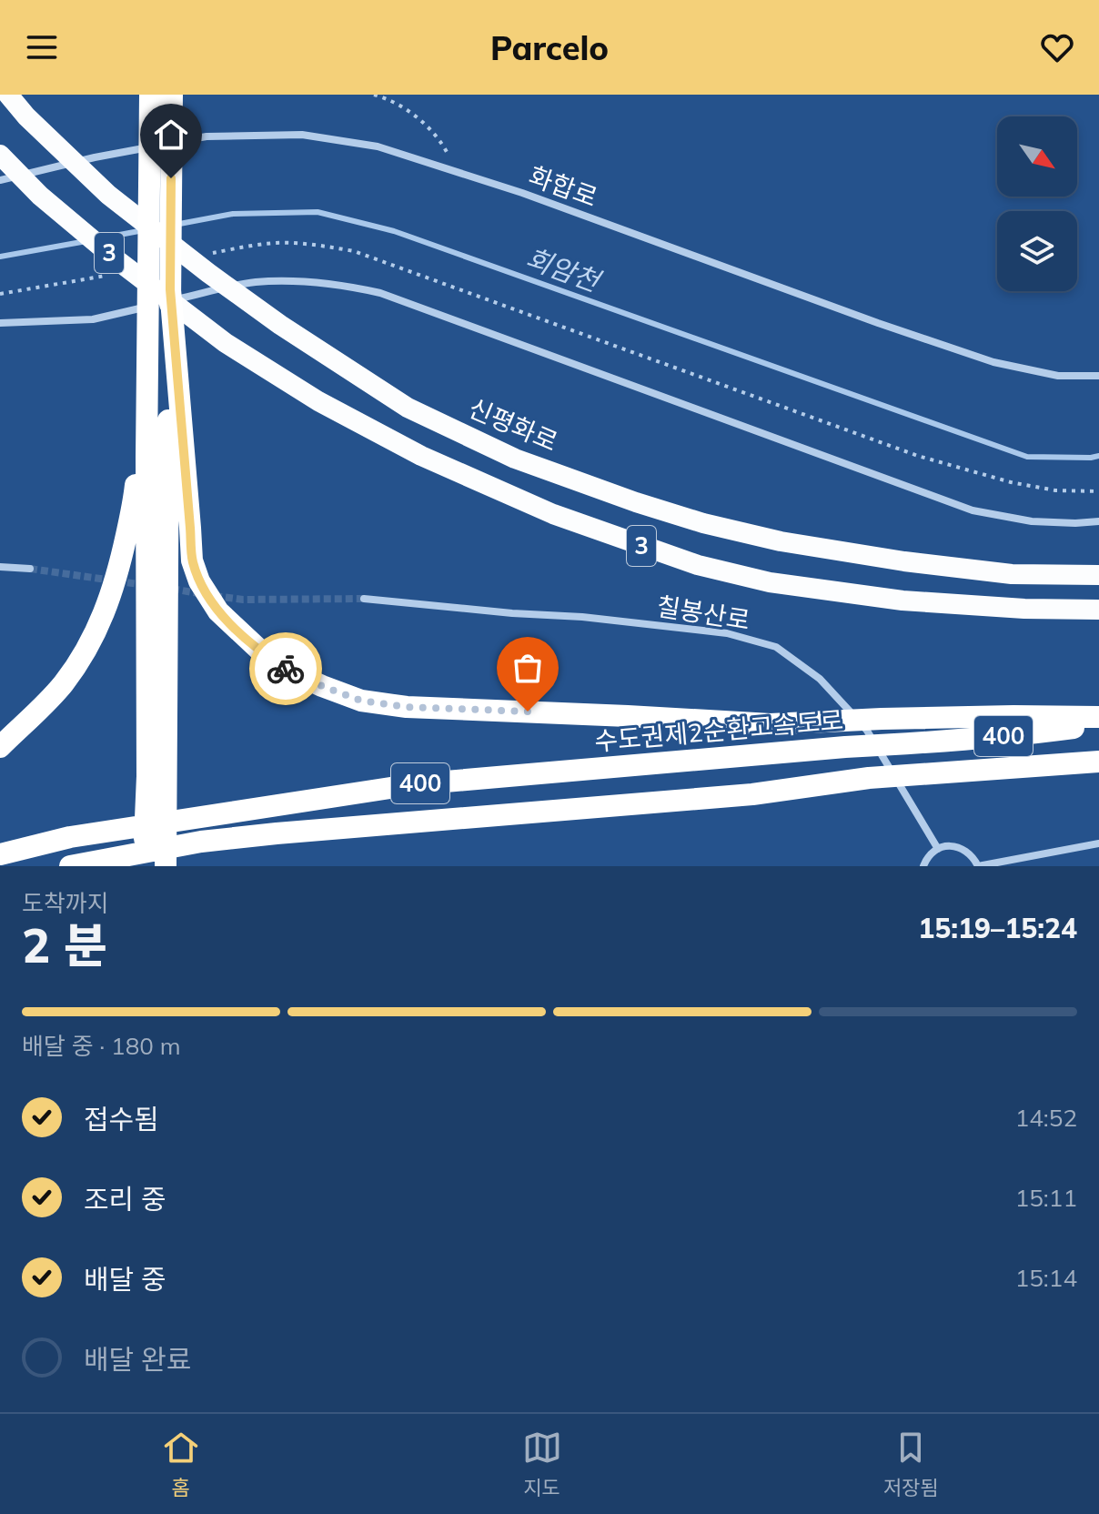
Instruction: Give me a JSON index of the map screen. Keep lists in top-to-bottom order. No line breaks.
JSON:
{"streets":{"highway":["3","신평화로","수도권제2순환고속도로","400"],"street":["화합로","칠봉산로"]},"water":["회암천"],"north":"bottom right","page":{"header":"Parcelo","heading":["2 분","도착까지","15:19–15:24"],"bar":"배달 중 · 180 m","list":[["접수됨","14:52"],["조리 중","15:11"],["배달 중","15:14"],"배달 완료"],"tabs":["홈","지도","저장됨"]}}
